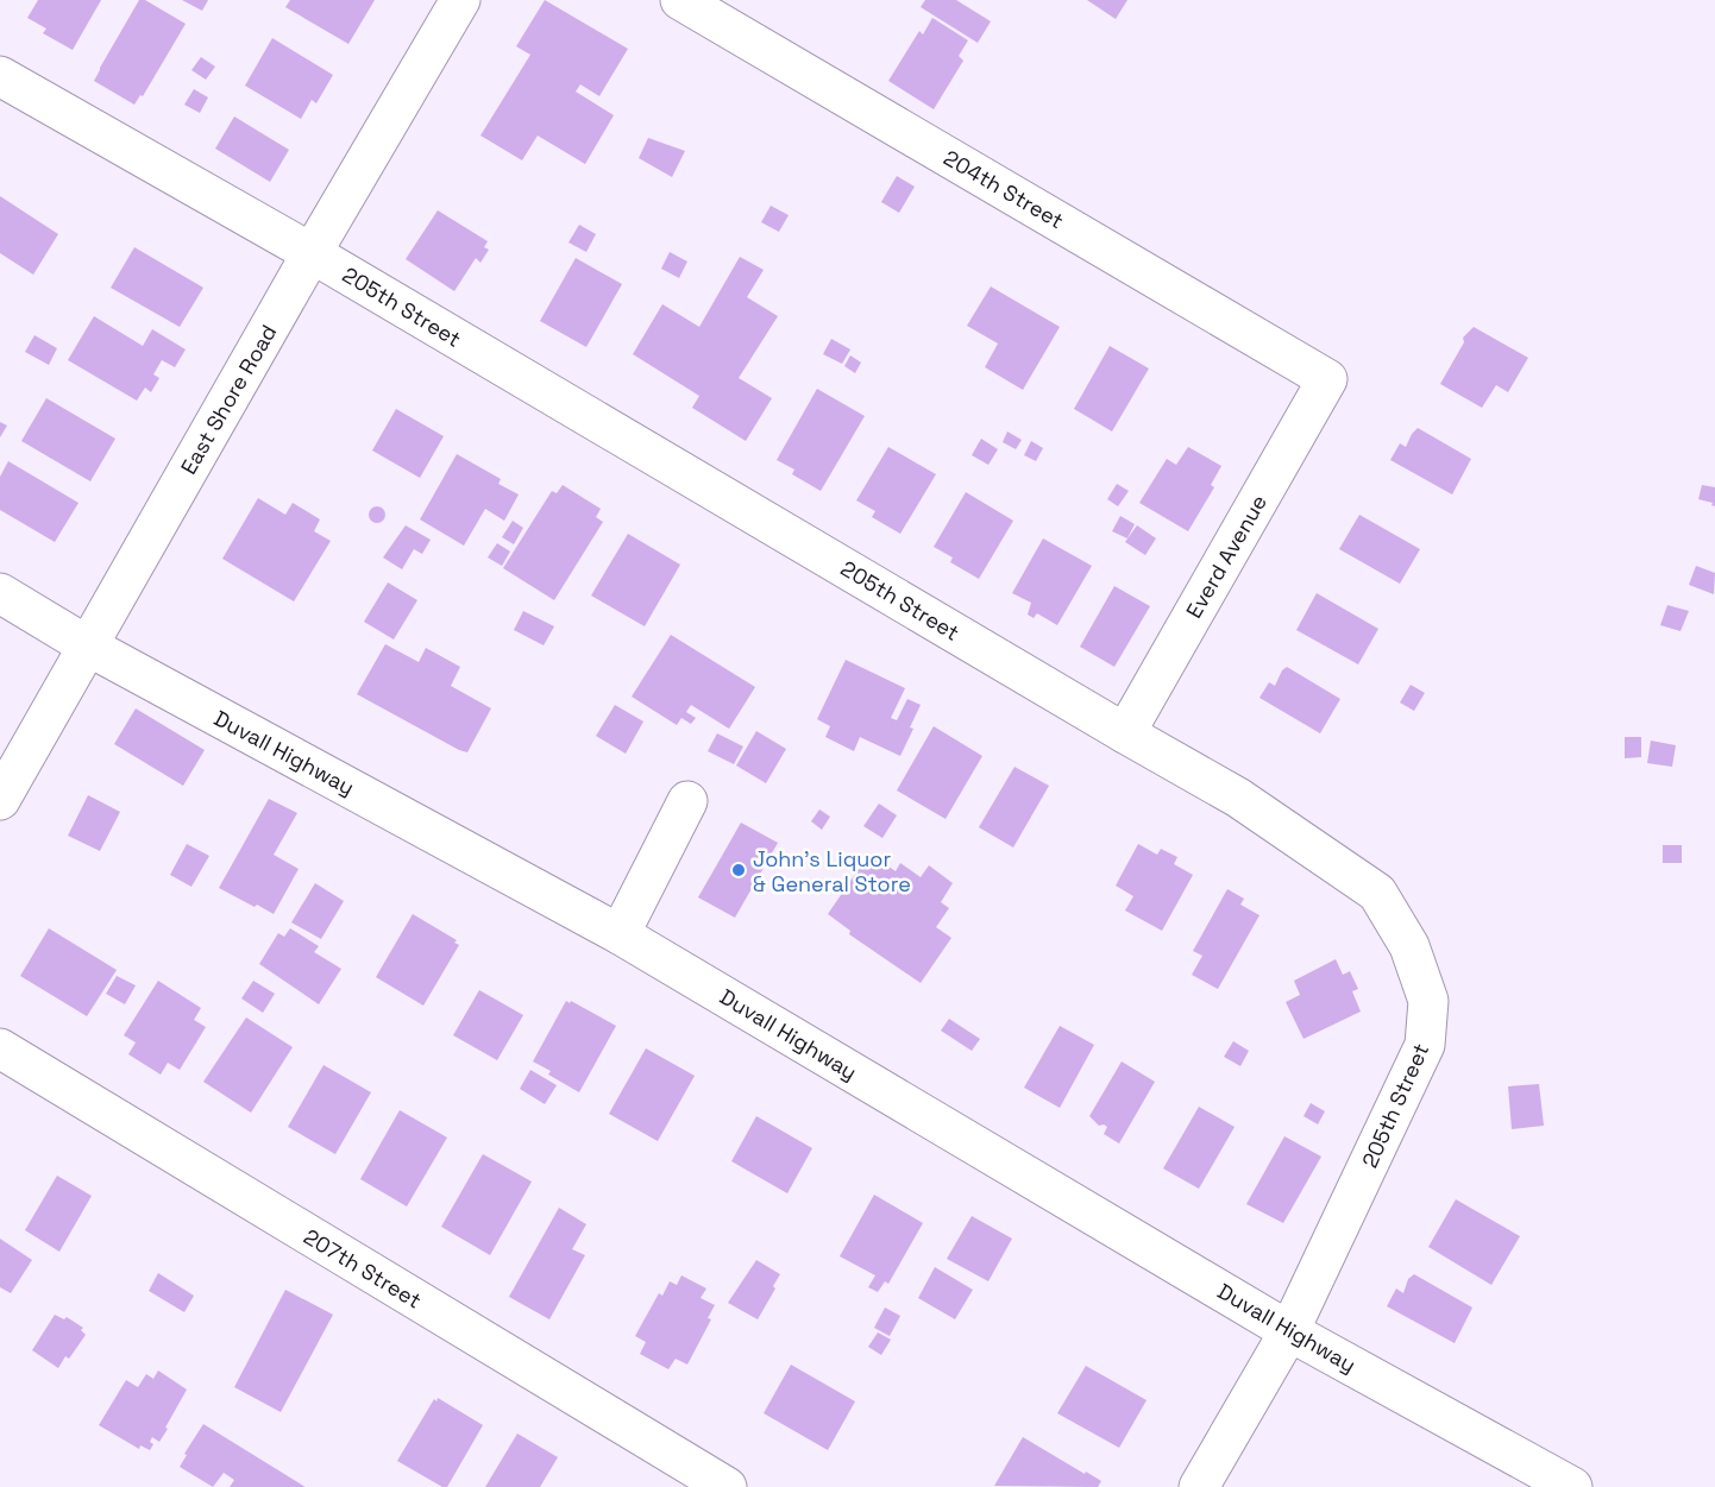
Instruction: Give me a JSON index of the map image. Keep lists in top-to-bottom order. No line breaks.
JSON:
{"streets":{"street":["204th Street","205th Street","East Shore Road","Everd Avenue","Duvall Highway","207th Street"]},"crossings":[["204th Street","Everd Avenue"],["205th Street","East Shore Road"],["205th Street","Everd Avenue"],["205th Street","Duvall Highway"],["East Shore Road","Duvall Highway"]],"places":["John's Liquor & General Store"]}
